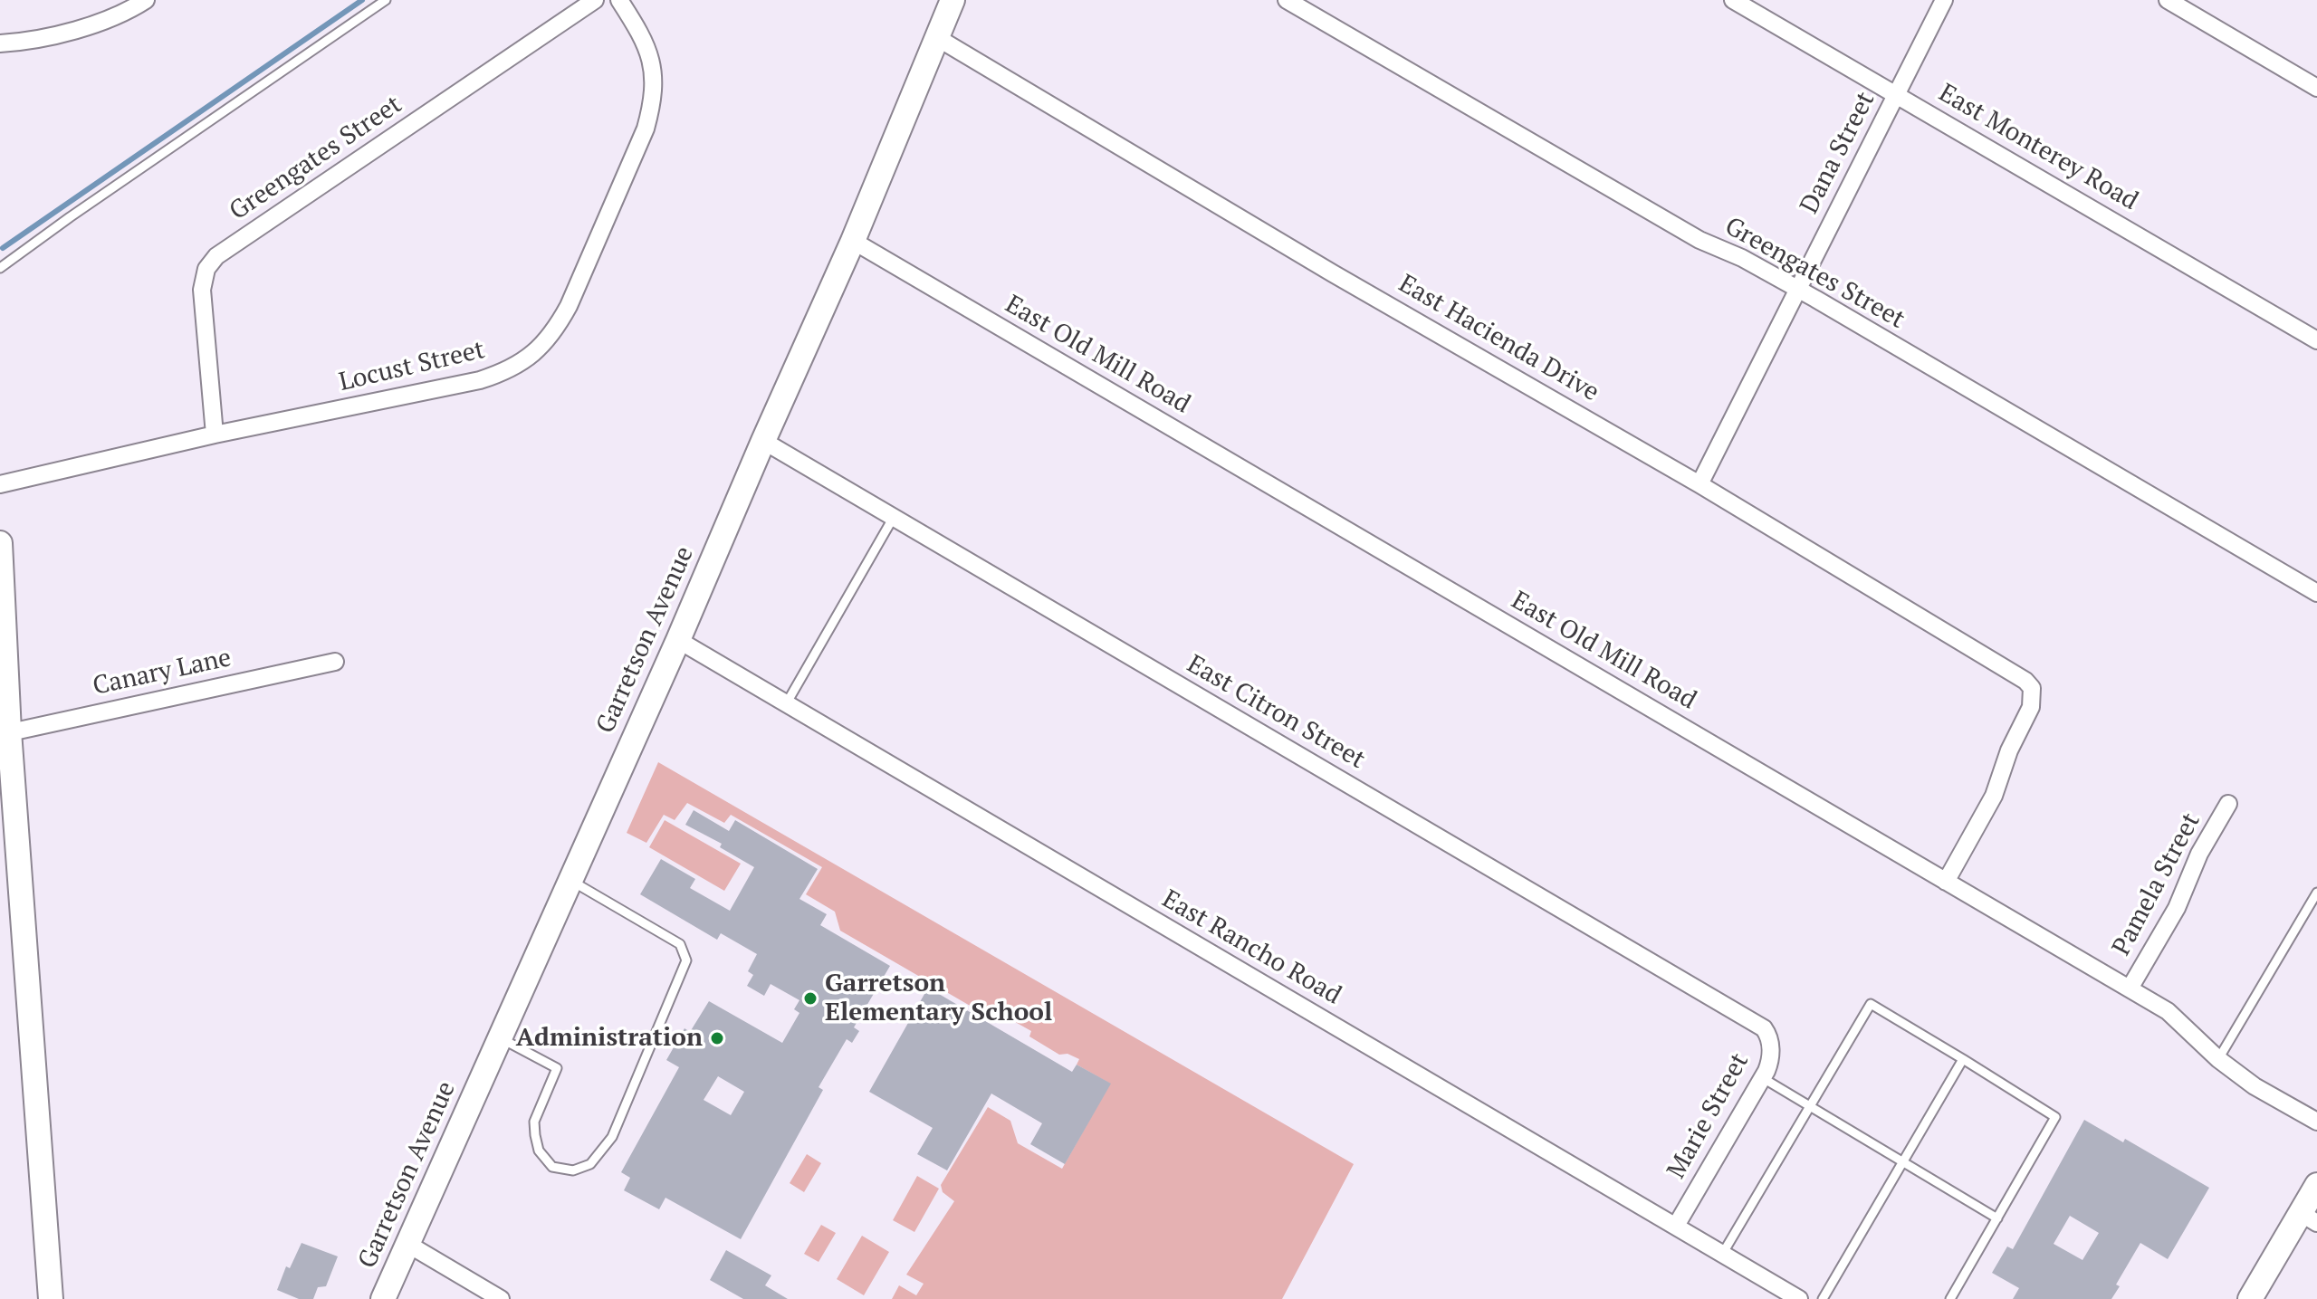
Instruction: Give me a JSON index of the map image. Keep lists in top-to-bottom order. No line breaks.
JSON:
{"streets":{"street":["East Monterey Road","Dana Street","Greengates Street","East Hacienda Drive","East Old Mill Road","Locust Street","Garretson Avenue","Canary Lane","East Citron Street","Pamela Street","East Rancho Road","Marie Street"]},"crossings":[["East Monterey Road","Dana Street"],["Dana Street","Greengates Street"],["Dana Street","East Hacienda Drive"],["Greengates Street","Locust Street"],["East Hacienda Drive","East Old Mill Road"],["East Hacienda Drive","Garretson Avenue"],["East Old Mill Road","Garretson Avenue"],["East Old Mill Road","Pamela Street"],["Garretson Avenue","East Citron Street"],["Garretson Avenue","East Rancho Road"],["East Citron Street","Marie Street"],["East Rancho Road","Marie Street"]],"places":["Garretson Elementary School","Administration"]}
